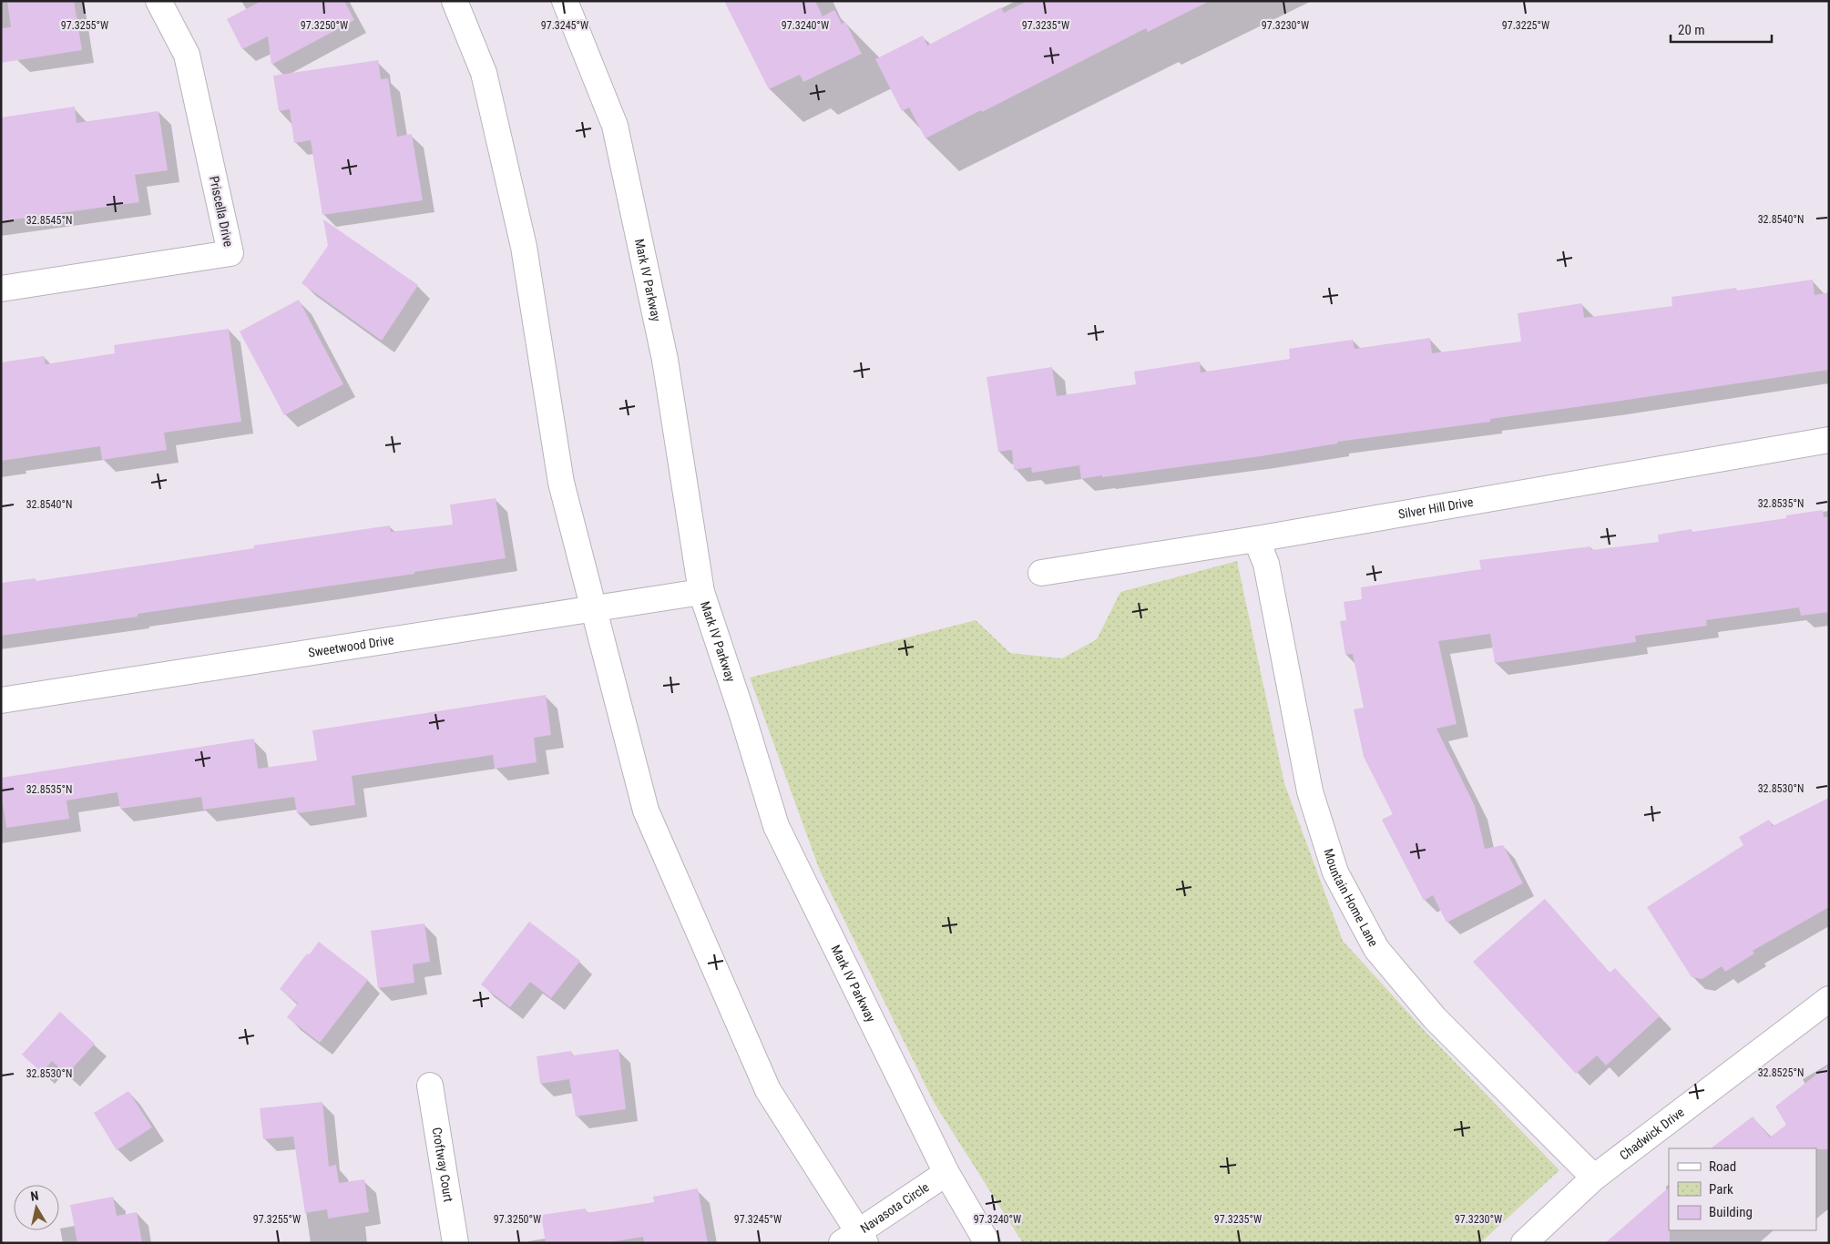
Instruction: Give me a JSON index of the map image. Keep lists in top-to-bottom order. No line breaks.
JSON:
{"streets":{"street":["Priscella Drive","Mark IV Parkway","Silver Hill Drive","Sweetwood Drive","Mountain Home Lane","Chadwick Drive","Croftway Court","Navasota Circle"]},"crossings":[["Mark IV Parkway","Sweetwood Drive"],["Mark IV Parkway","Navasota Circle"],["Silver Hill Drive","Mountain Home Lane"],["Mountain Home Lane","Chadwick Drive"]],"legend":["Road","Park","Building"],"scale_bar":"20 m","north":"top","coordinates":["97.3255°W","97.3250°W","97.3245°W","97.3240°W","97.3235°W","97.3230°W","97.3225°W","32.8540°N","32.8545°N","32.8535°N","32.8530°N","32.8525°N"]}
